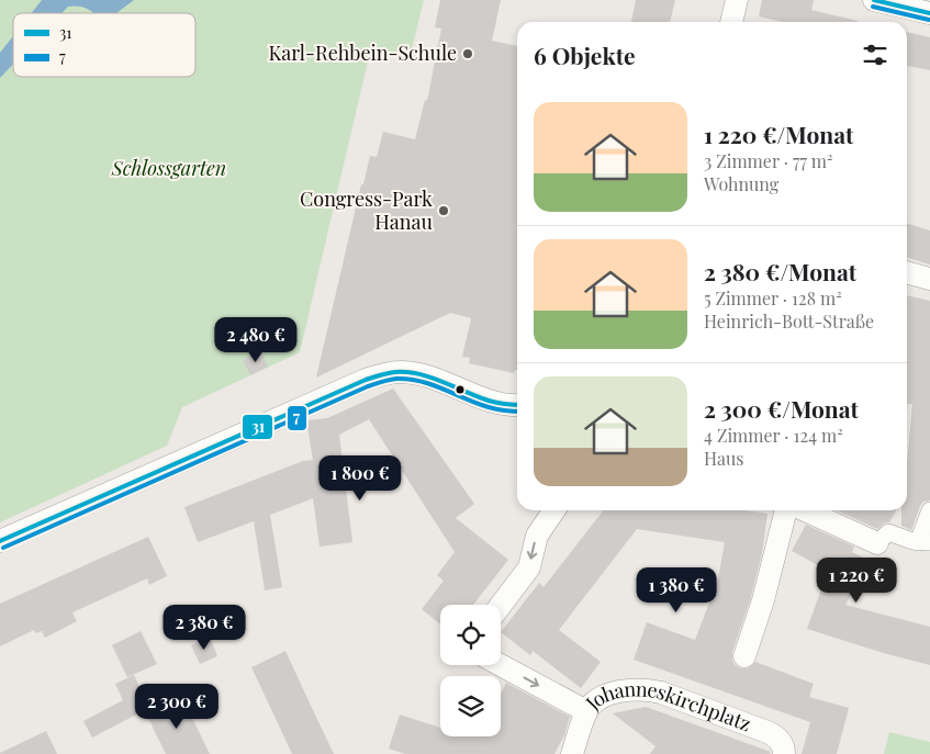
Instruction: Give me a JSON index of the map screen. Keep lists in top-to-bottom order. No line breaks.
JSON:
{"streets":{"street":["Johanneskirchplatz"]},"parks":["Schlossgarten"],"places":["Karl-Rehbein-Schule","Congress-Park Hanau"],"lines":["transit line 31","transit line 7"],"legend":["31","7"],"page":{"heading":"6 Objekte","list":[{"name":"1 220 €/Monat","note":"3 Zimmer · 77 m² · Wohnung"},{"name":"2 380 €/Monat","note":"5 Zimmer · 128 m² · Heinrich-Bott-Straße"},{"name":"2 300 €/Monat","note":"4 Zimmer · 124 m² · Haus"}],"price":["2 480 €","1 800 €","1 220 €","1 380 €","2 380 €","2 300 €"]}}
